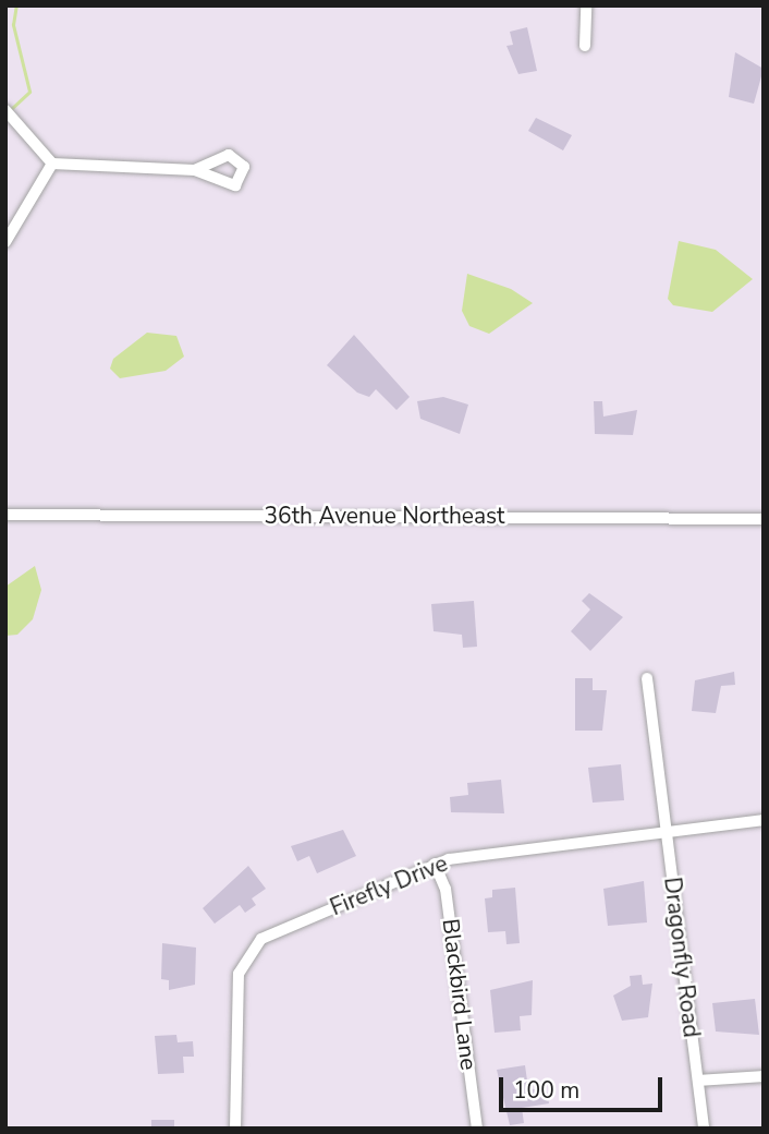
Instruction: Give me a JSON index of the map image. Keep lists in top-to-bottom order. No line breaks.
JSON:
{"streets":{"street":["36th Avenue Northeast","Firefly Drive","Dragonfly Road","Blackbird Lane"]},"crossings":[["Firefly Drive","Dragonfly Road"],["Firefly Drive","Blackbird Lane"]],"scale_bar":"100 m"}
